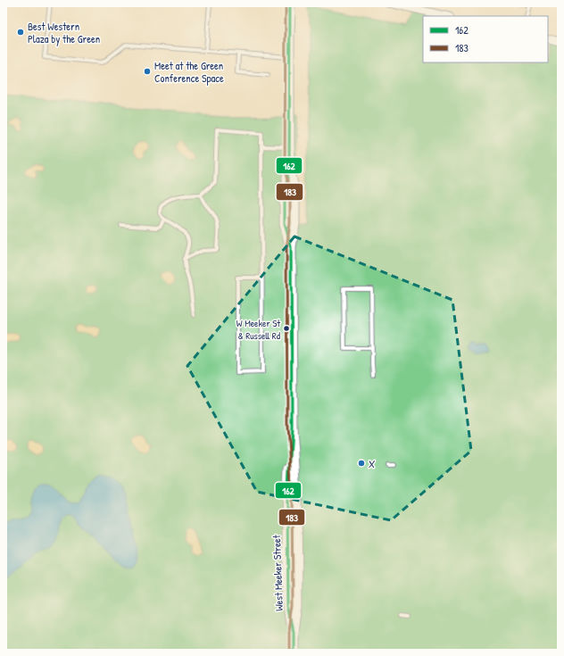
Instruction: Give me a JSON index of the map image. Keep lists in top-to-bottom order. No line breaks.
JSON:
{"streets":{"main road":["West Meeker Street"]},"places":["Best Western Plaza by the Green","Meet at the Green Conference Space","W Meeker St & Russell Rd","X"],"lines":["transit line 162","transit line 183"],"legend":["162","183"]}
